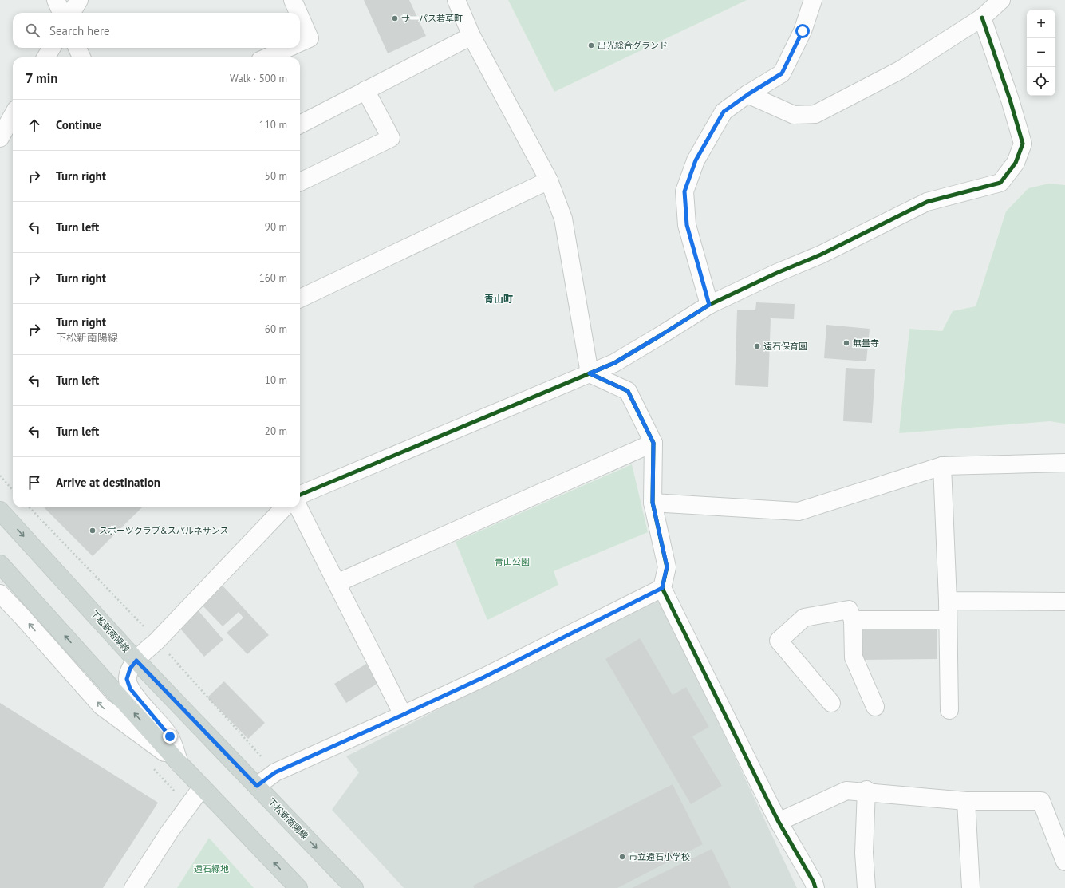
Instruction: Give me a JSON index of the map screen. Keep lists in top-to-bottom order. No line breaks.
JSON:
{"streets":{"main road":["下松新南陽線"]},"districts":["青山町"],"parks":["青山公園","遠石緑地"],"places":["サーパス若草町","出光総合グランド","無量寺","遠石保育園","スポーツクラブ&スパルネサンス","市立遠石小学校"],"page":{"map_buttons":["+","−"],"search":"Search here","heading":["7 min","Walk · 500 m"],"list":[["Continue","110 m"],["Turn right","50 m"],["Turn left","90 m"],["Turn right","160 m"],["Turn right","下松新南陽線","60 m"],["Turn left","10 m"],["Turn left","20 m"],"Arrive at destination"]}}
